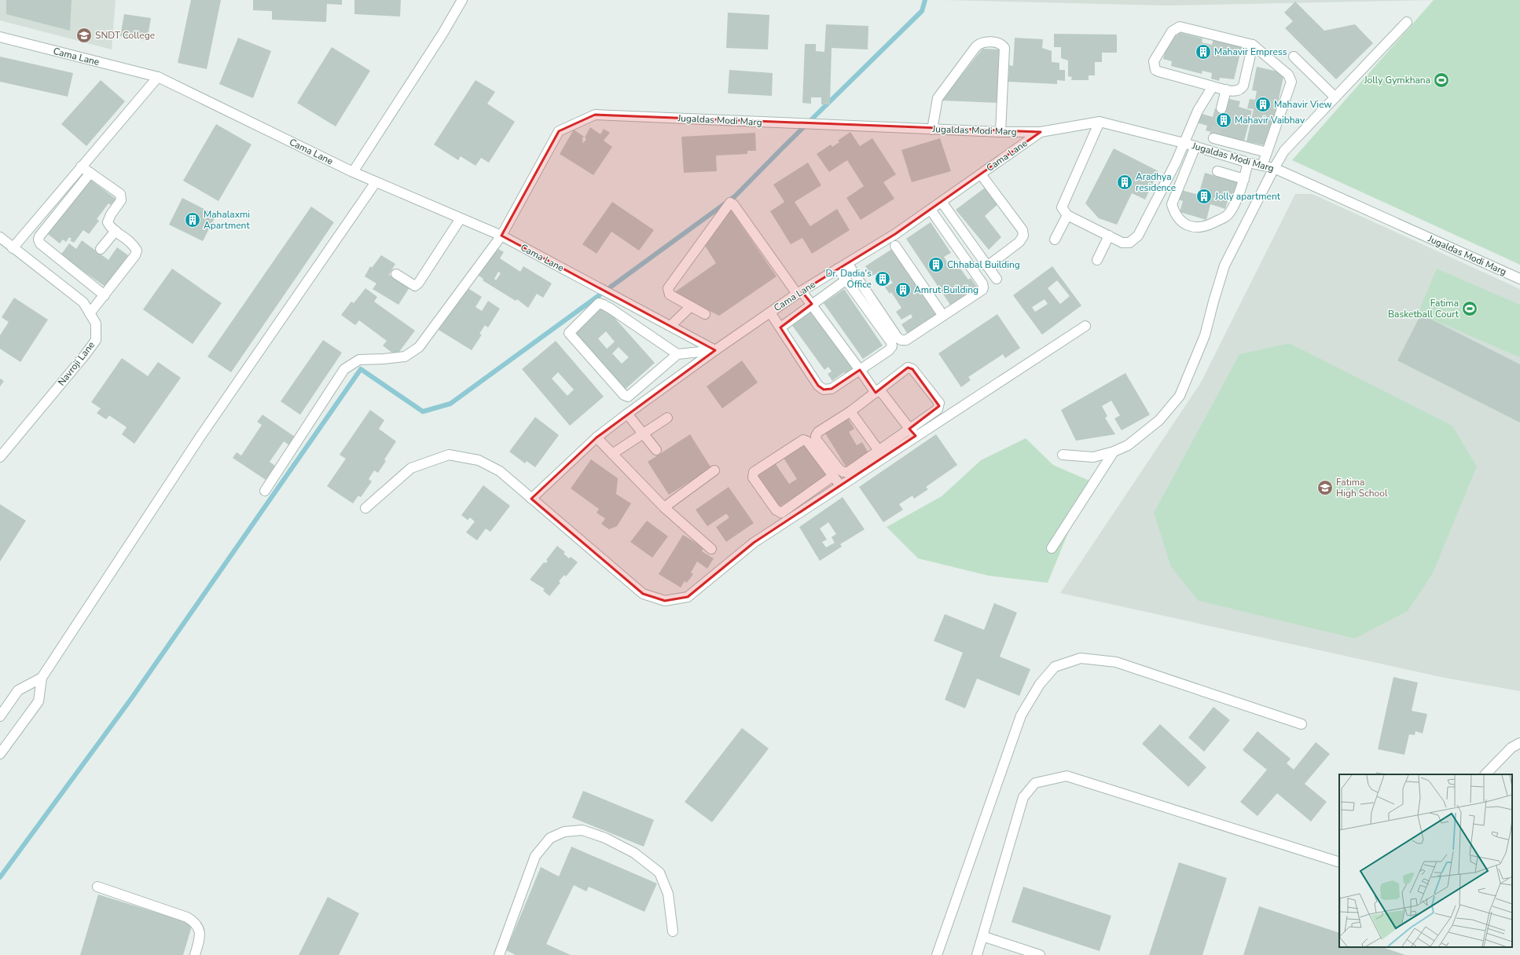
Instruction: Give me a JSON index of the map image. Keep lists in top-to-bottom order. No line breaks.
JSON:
{"streets":{"street":["Cama Lane","Jugaldas Modi Marg","Navroji Lane"]},"crossings":[["Cama Lane","Jugaldas Modi Marg"]],"places":{"school or university":["SNDT College","Fatima High School"],"building":["Mahavir Empress","Mahavir View","Mahavir Vaibhav","Aradhya residence","Jolly apartment","Mahalaxmi Apartment","Chhabal Building","Dr. Dadia's Office","Amrut Building"],"sports":["Jolly Gymkhana","Fatima Basketball Court"]}}
